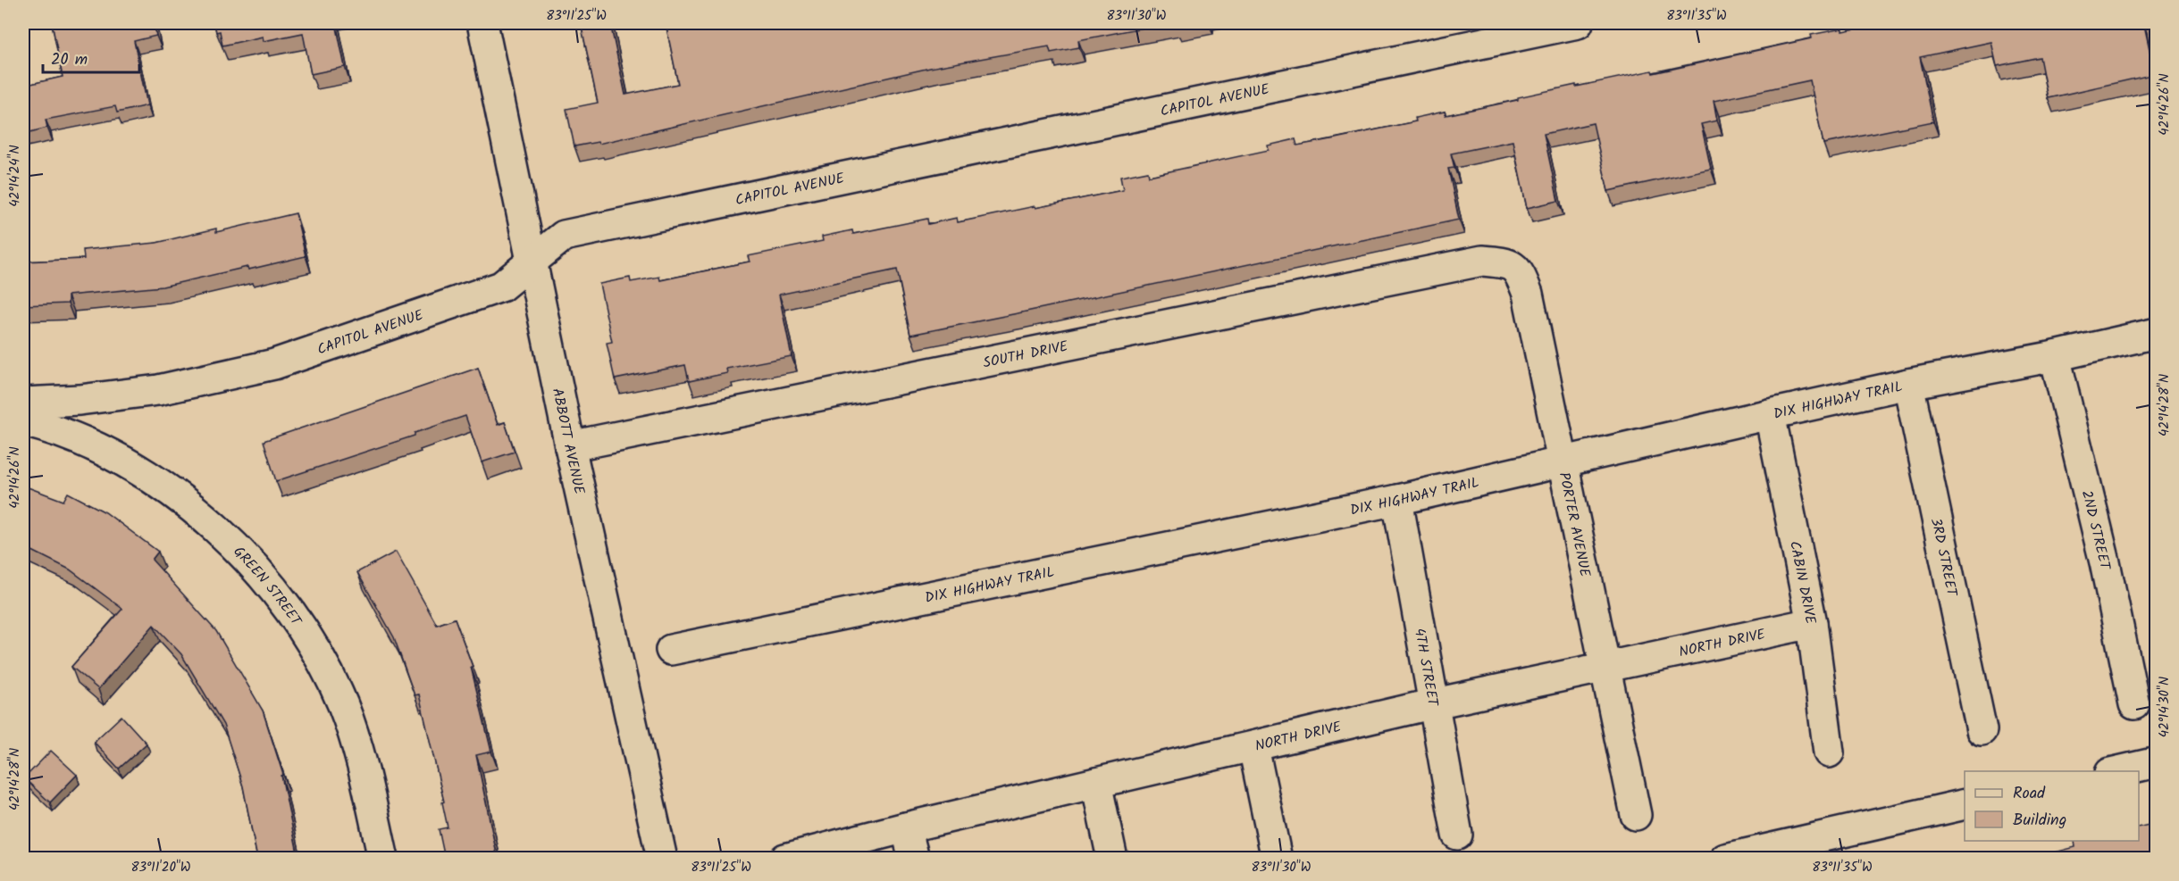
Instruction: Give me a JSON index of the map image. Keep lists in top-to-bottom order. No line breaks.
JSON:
{"streets":{"street":["CAPITOL AVENUE","SOUTH DRIVE","DIX HIGHWAY TRAIL","ABBOTT AVENUE","PORTER AVENUE","2ND STREET","3RD STREET","CABIN DRIVE","GREEN STREET","NORTH DRIVE","4TH STREET"]},"crossings":[["CAPITOL AVENUE","ABBOTT AVENUE"],["SOUTH DRIVE","ABBOTT AVENUE"],["SOUTH DRIVE","PORTER AVENUE"],["DIX HIGHWAY TRAIL","PORTER AVENUE"],["DIX HIGHWAY TRAIL","2ND STREET"],["DIX HIGHWAY TRAIL","3RD STREET"],["DIX HIGHWAY TRAIL","CABIN DRIVE"],["DIX HIGHWAY TRAIL","4TH STREET"],["PORTER AVENUE","NORTH DRIVE"],["CABIN DRIVE","NORTH DRIVE"],["NORTH DRIVE","4TH STREET"]],"legend":["Road","Building"],"scale_bar":"20 m","coordinates":["83°11'25\"W","83°11'30\"W","83°11'35\"W","42°14'26\"N","42°14'24\"N","42°14'28\"N","42°14'30\"N","83°11'20\"W"]}
